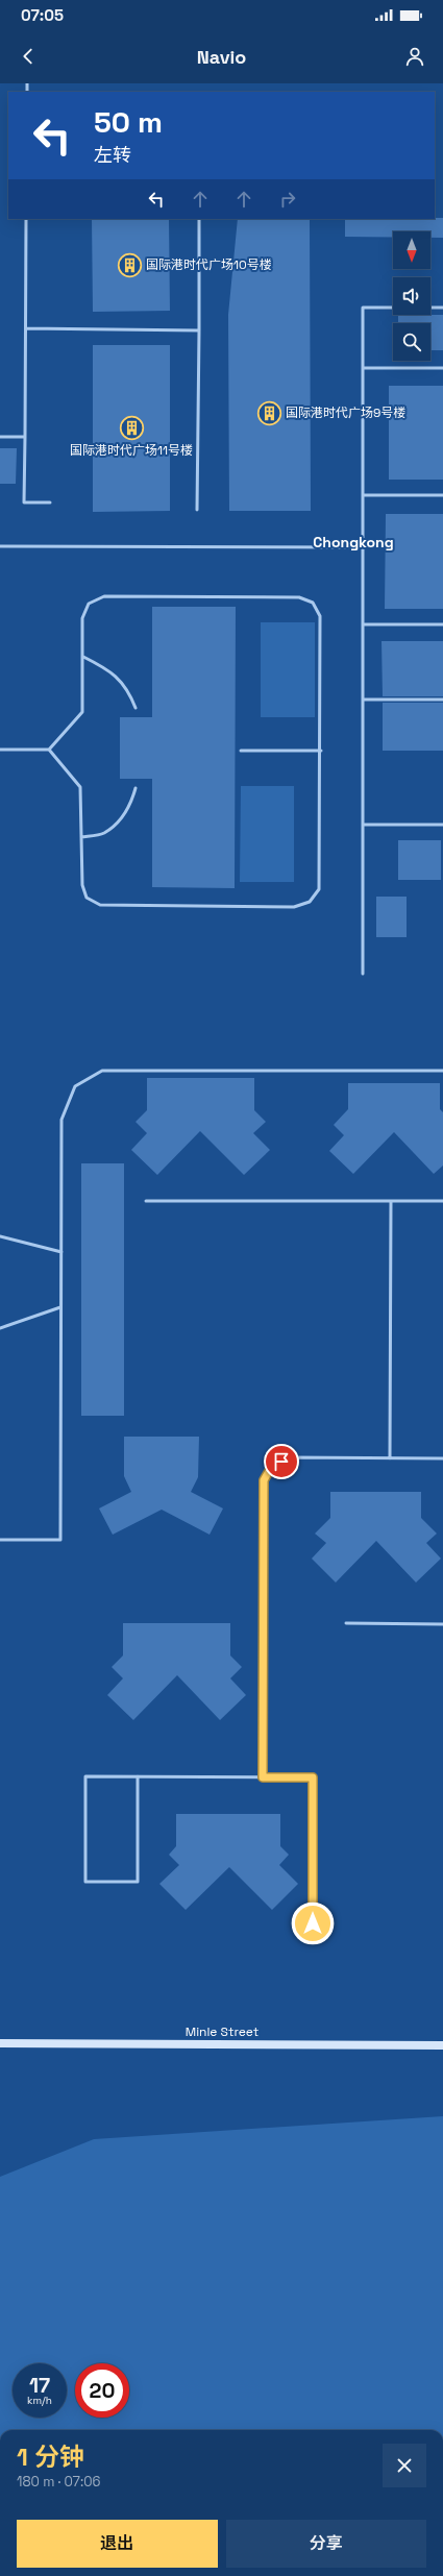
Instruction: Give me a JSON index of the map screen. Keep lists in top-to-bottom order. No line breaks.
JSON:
{"streets":{"street":["Minle Street"]},"districts":["Chongkong"],"places":{"building":["国际港时代广场10号楼","国际港时代广场9号楼","国际港时代广场11号楼"]},"north":"bottom","page":{"status":"07:05","header":"Navio","turn":["50 m","左转"],"speed":"17 km/h","limit":"20","heading":["1 分钟","180 m · 07:06"],"buttons":["退出","分享"]}}
